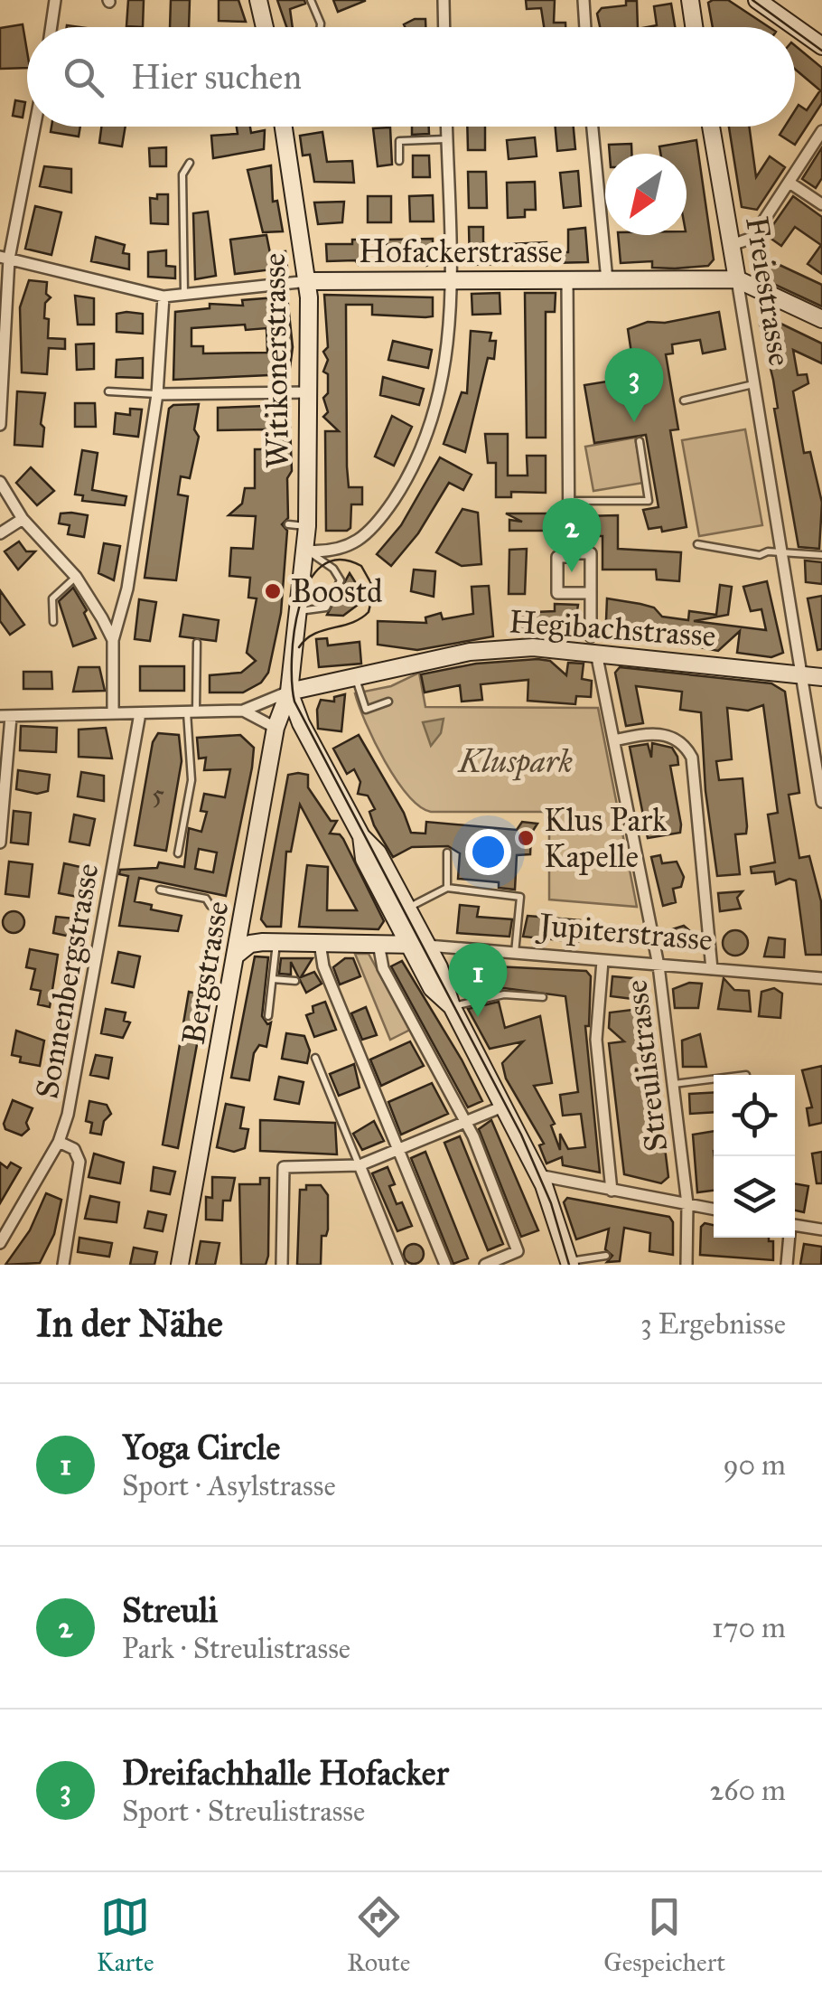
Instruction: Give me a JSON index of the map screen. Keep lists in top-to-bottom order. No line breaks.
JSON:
{"streets":{"main road":["Hofackerstrasse","Freiestrasse","Witikonerstrasse","Hegibachstrasse","Jupiterstrasse","Bergstrasse"],"street":["Sonnenbergstrasse","Streulistrasse"]},"crossings":[["Hofackerstrasse","Freiestrasse"],["Hofackerstrasse","Witikonerstrasse"],["Freiestrasse","Hegibachstrasse"],["Witikonerstrasse","Hegibachstrasse"],["Witikonerstrasse","Bergstrasse"],["Hegibachstrasse","Bergstrasse"],["Hegibachstrasse","Sonnenbergstrasse"],["Hegibachstrasse","Streulistrasse"],["Jupiterstrasse","Bergstrasse"],["Jupiterstrasse","Streulistrasse"]],"parks":["Kluspark"],"places":["Boostd","Klus Park Kapelle"],"house_numbers":["5"],"north":"bottom left","page":{"search":"Hier suchen","pins":["3","2","1"],"heading":["In der Nähe","3 Ergebnisse"],"list":[{"mark":"1","name":"Yoga Circle","note":"Sport · Asylstrasse","value":"90 m"},{"mark":"2","name":"Streuli","note":"Park · Streulistrasse","value":"170 m"},{"mark":"3","name":"Dreifachhalle Hofacker","note":"Sport · Streulistrasse","value":"260 m"}],"nav":["Karte","Route","Gespeichert"]}}
